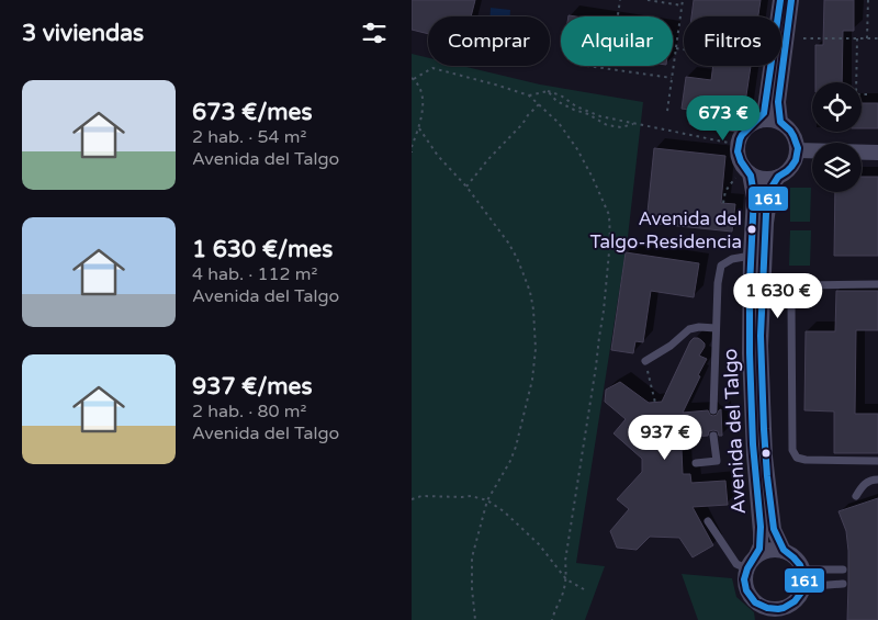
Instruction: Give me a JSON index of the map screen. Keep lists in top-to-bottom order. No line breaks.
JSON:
{"streets":{"street":["Avenida del Talgo"]},"places":["Avenida del Talgo-Residencia"],"lines":["transit line 161"],"page":{"heading":"3 viviendas","chip":["Comprar","Alquilar","Filtros"],"list":[{"name":"673 €/mes","note":"2 hab. · 54 m² · Avenida del Talgo"},{"name":"1 630 €/mes","note":"4 hab. · 112 m² · Avenida del Talgo"},{"name":"937 €/mes","note":"2 hab. · 80 m² · Avenida del Talgo"}],"price":["673 €","1 630 €","937 €"]}}
